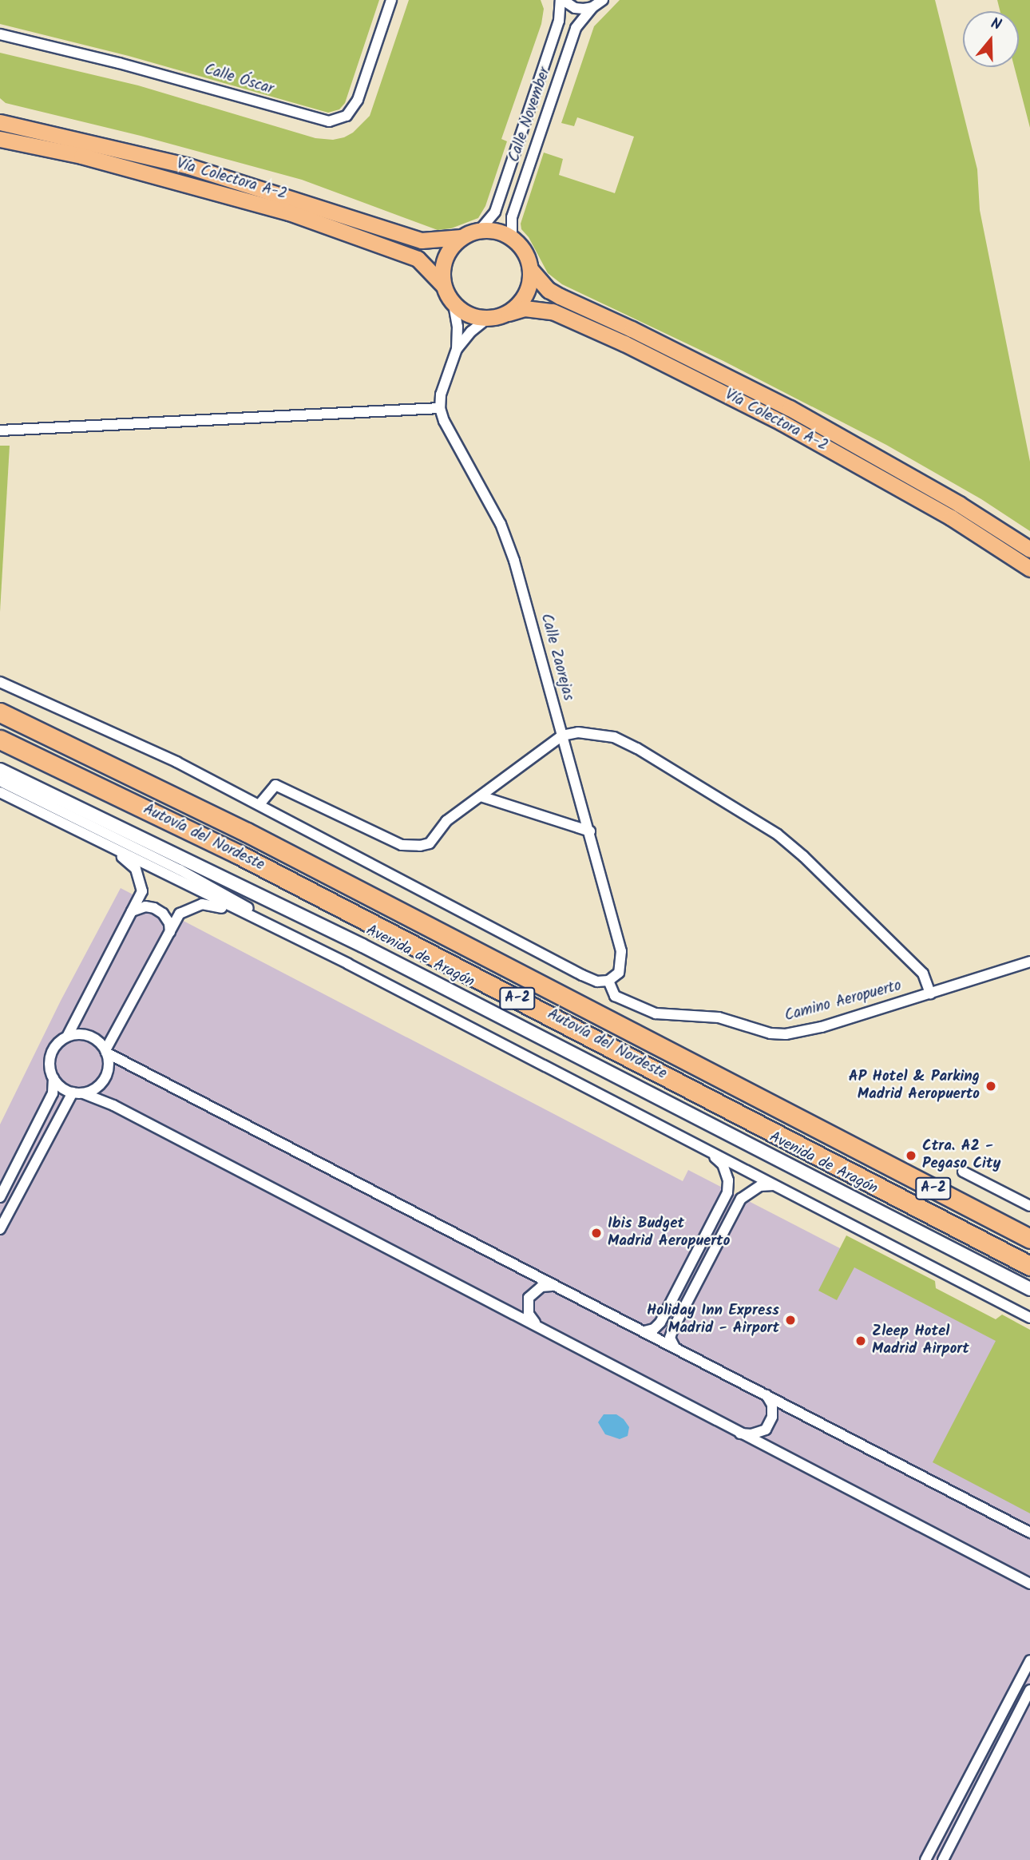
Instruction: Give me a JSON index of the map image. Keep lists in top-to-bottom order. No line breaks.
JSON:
{"streets":{"highway":["Autovía del Nordeste","A-2"],"main road":["Vía Colectora A-2"],"street":["Calle Óscar","Calle November","Calle Zaorejas","Avenida de Aragón","Camino Aeropuerto"]},"crossings":[["Calle November","Vía Colectora A-2"],["Calle Zaorejas","Camino Aeropuerto"]],"places":["AP Hotel & Parking Madrid Aeropuerto","Ctra. A2 - Pegaso City","Ibis Budget Madrid Aeropuerto","Holiday Inn Express Madrid - Airport","Zleep Hotel Madrid Airport"],"north":"top"}
